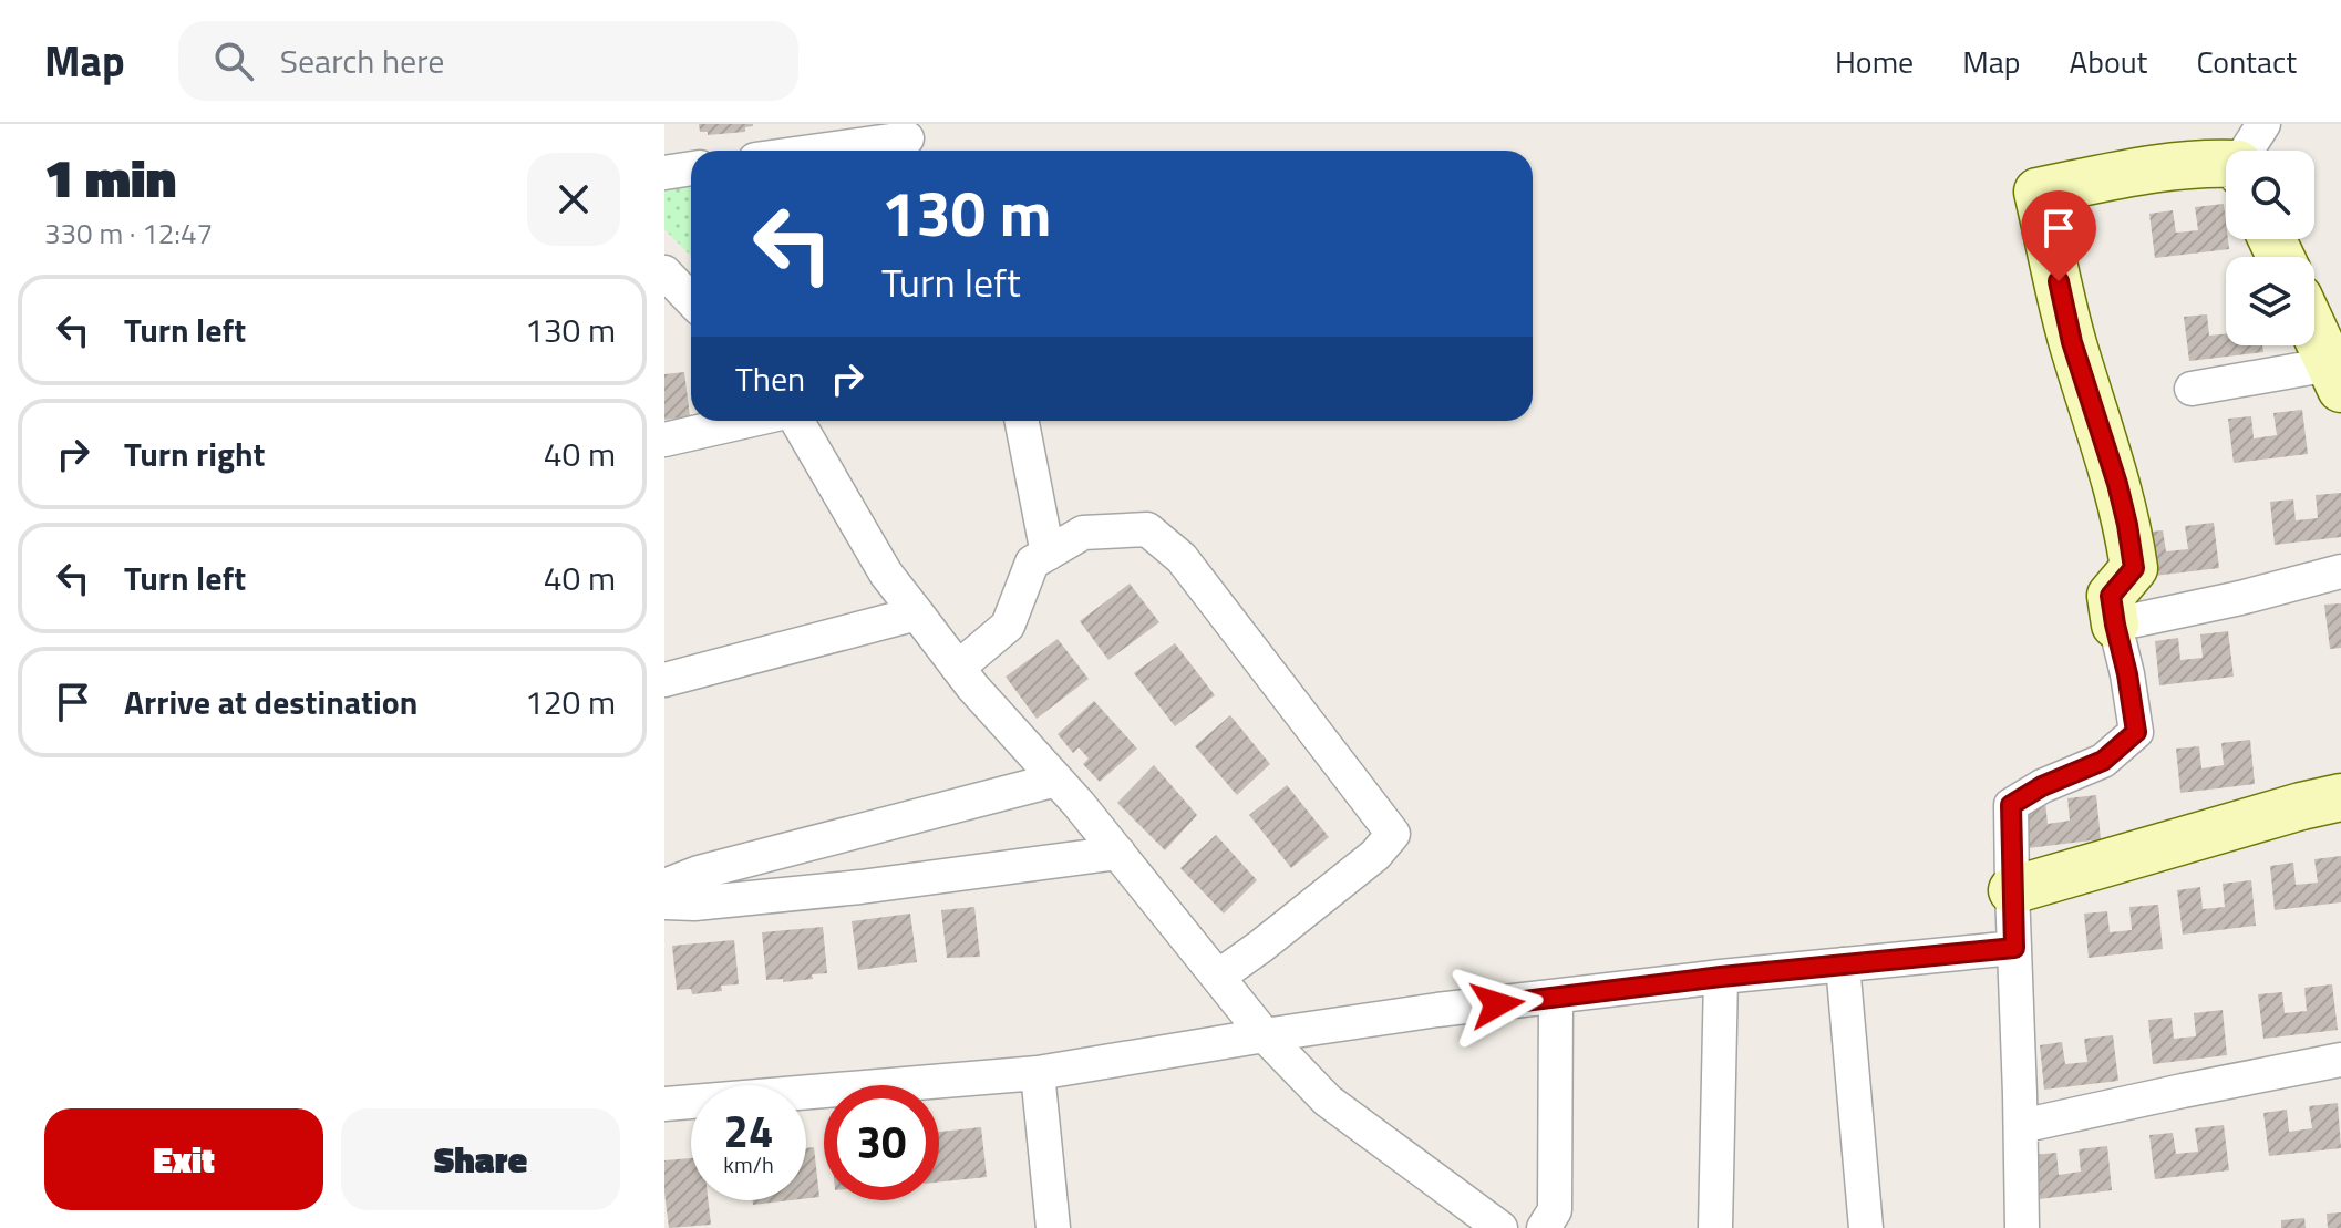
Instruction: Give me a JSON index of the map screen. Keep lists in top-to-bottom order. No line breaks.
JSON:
{"page":{"header":"Map","search":"Search here","nav":["Home","Map","About","Contact"],"heading":["1 min","330 m · 12:47"],"turn":["130 m","Turn left"],"list":[{"name":"Turn left","value":"130 m"},{"name":"Turn right","value":"40 m"},{"name":"Turn left","value":"40 m"},{"name":"Arrive at destination","value":"120 m"}],"then":"Then","speed":"24 km/h","limit":"30","buttons":["Exit","Share"]}}
